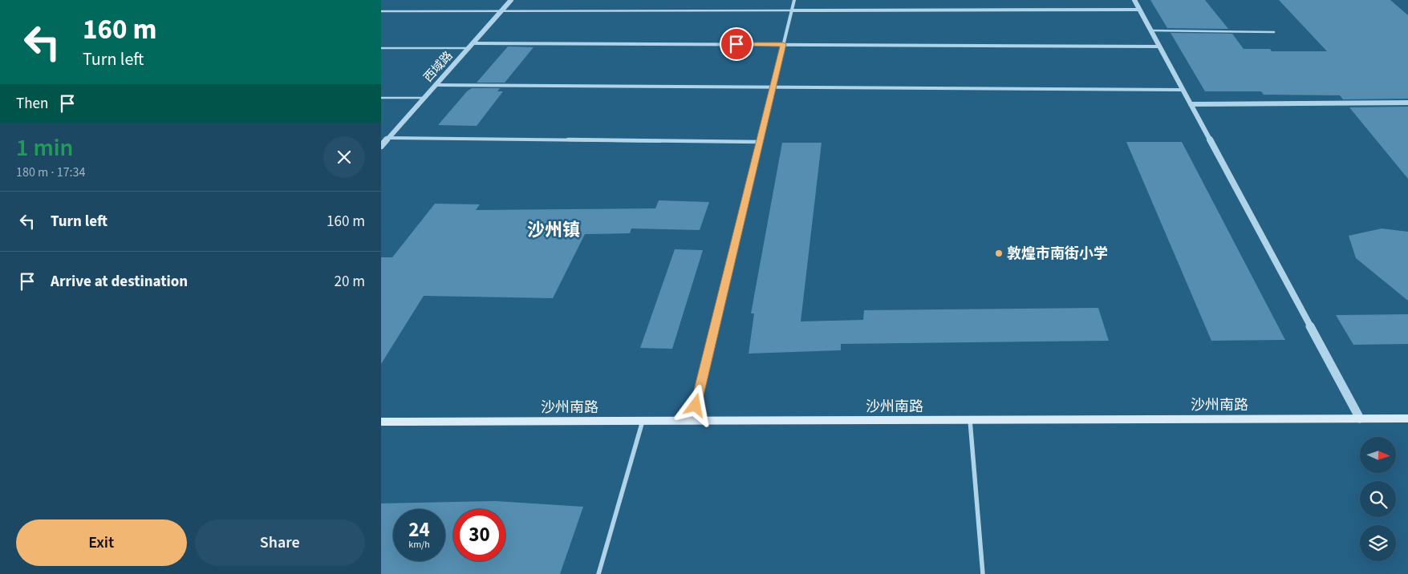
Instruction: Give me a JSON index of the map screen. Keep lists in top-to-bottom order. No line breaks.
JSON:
{"streets":{"main road":["沙州南路"],"street":["西域路"]},"districts":["沙州镇"],"places":["敦煌市南街小学"],"north":"right","page":{"turn":["160 m","Turn left"],"then":"Then","heading":["1 min","180 m · 17:34"],"list":[{"name":"Turn left","value":"160 m"},{"name":"Arrive at destination","value":"20 m"}],"speed":"24 km/h","limit":"30","buttons":["Exit","Share"]}}
